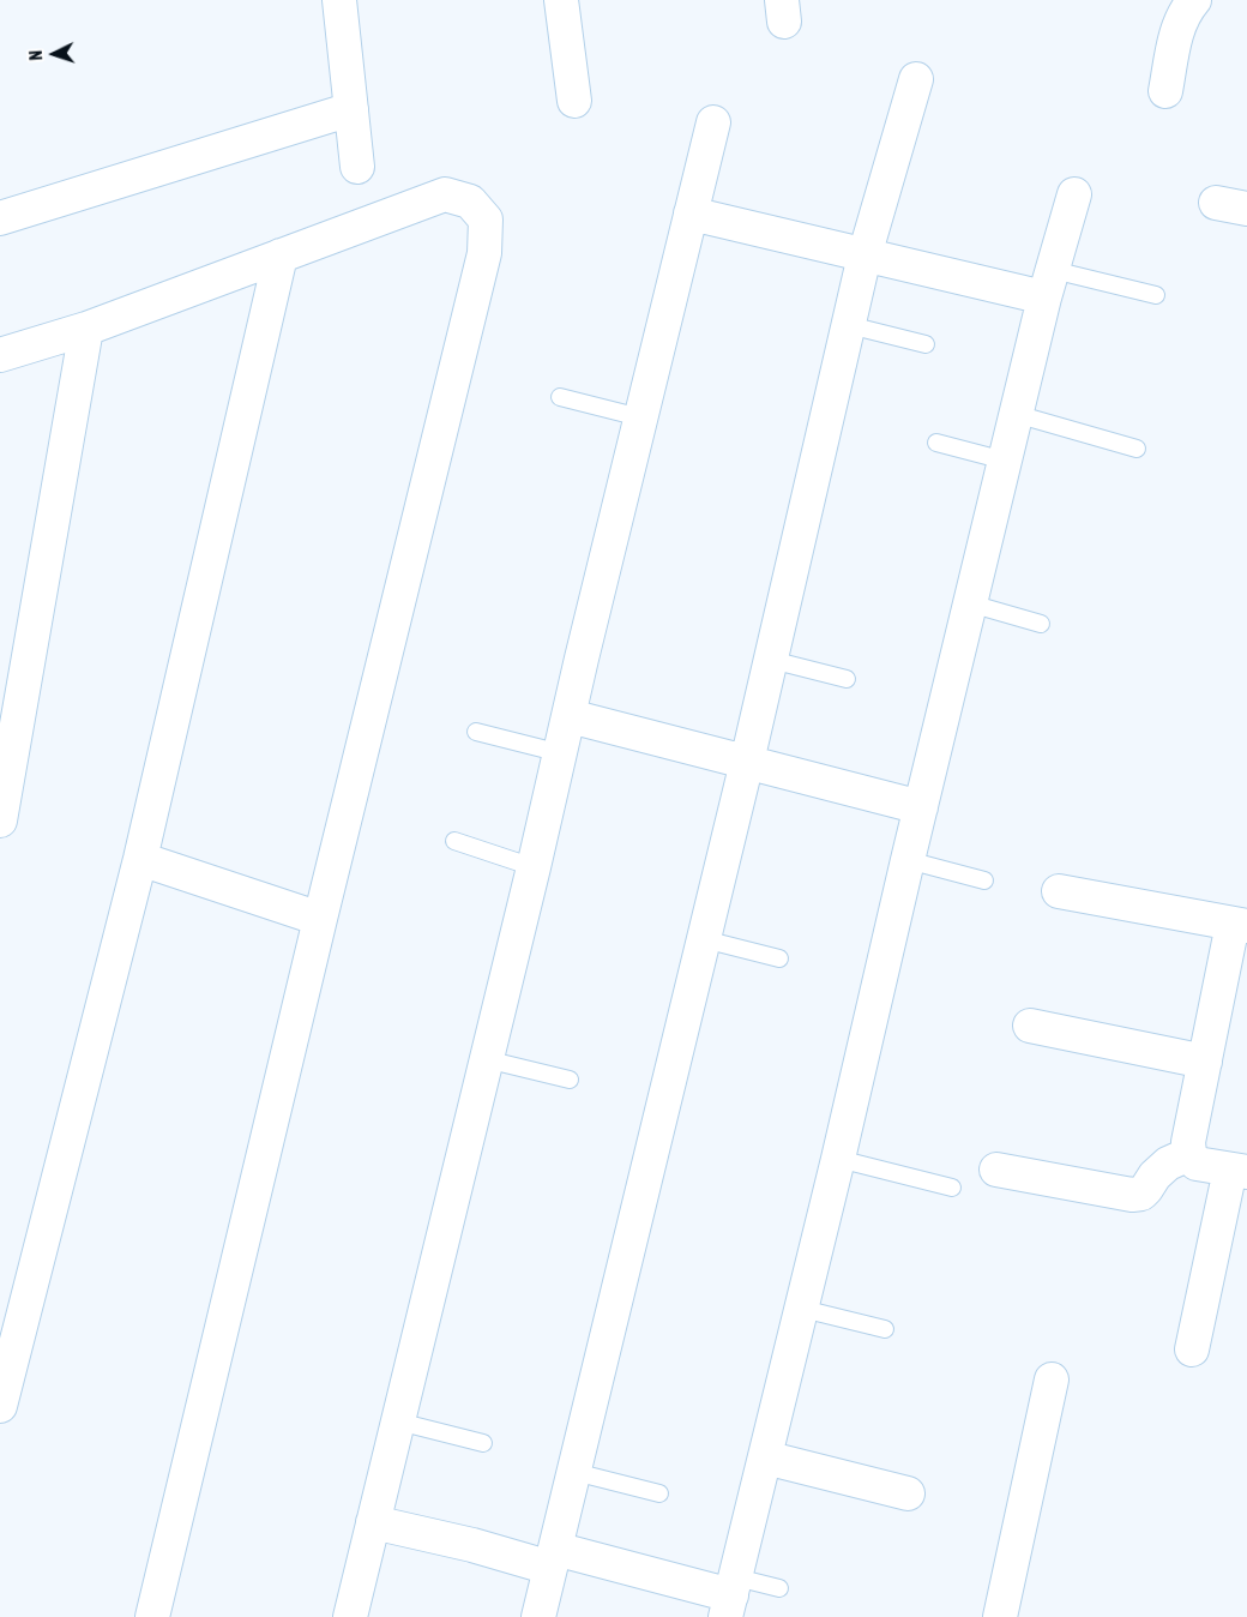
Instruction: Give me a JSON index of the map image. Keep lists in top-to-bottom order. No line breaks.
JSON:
{"north":"left"}
